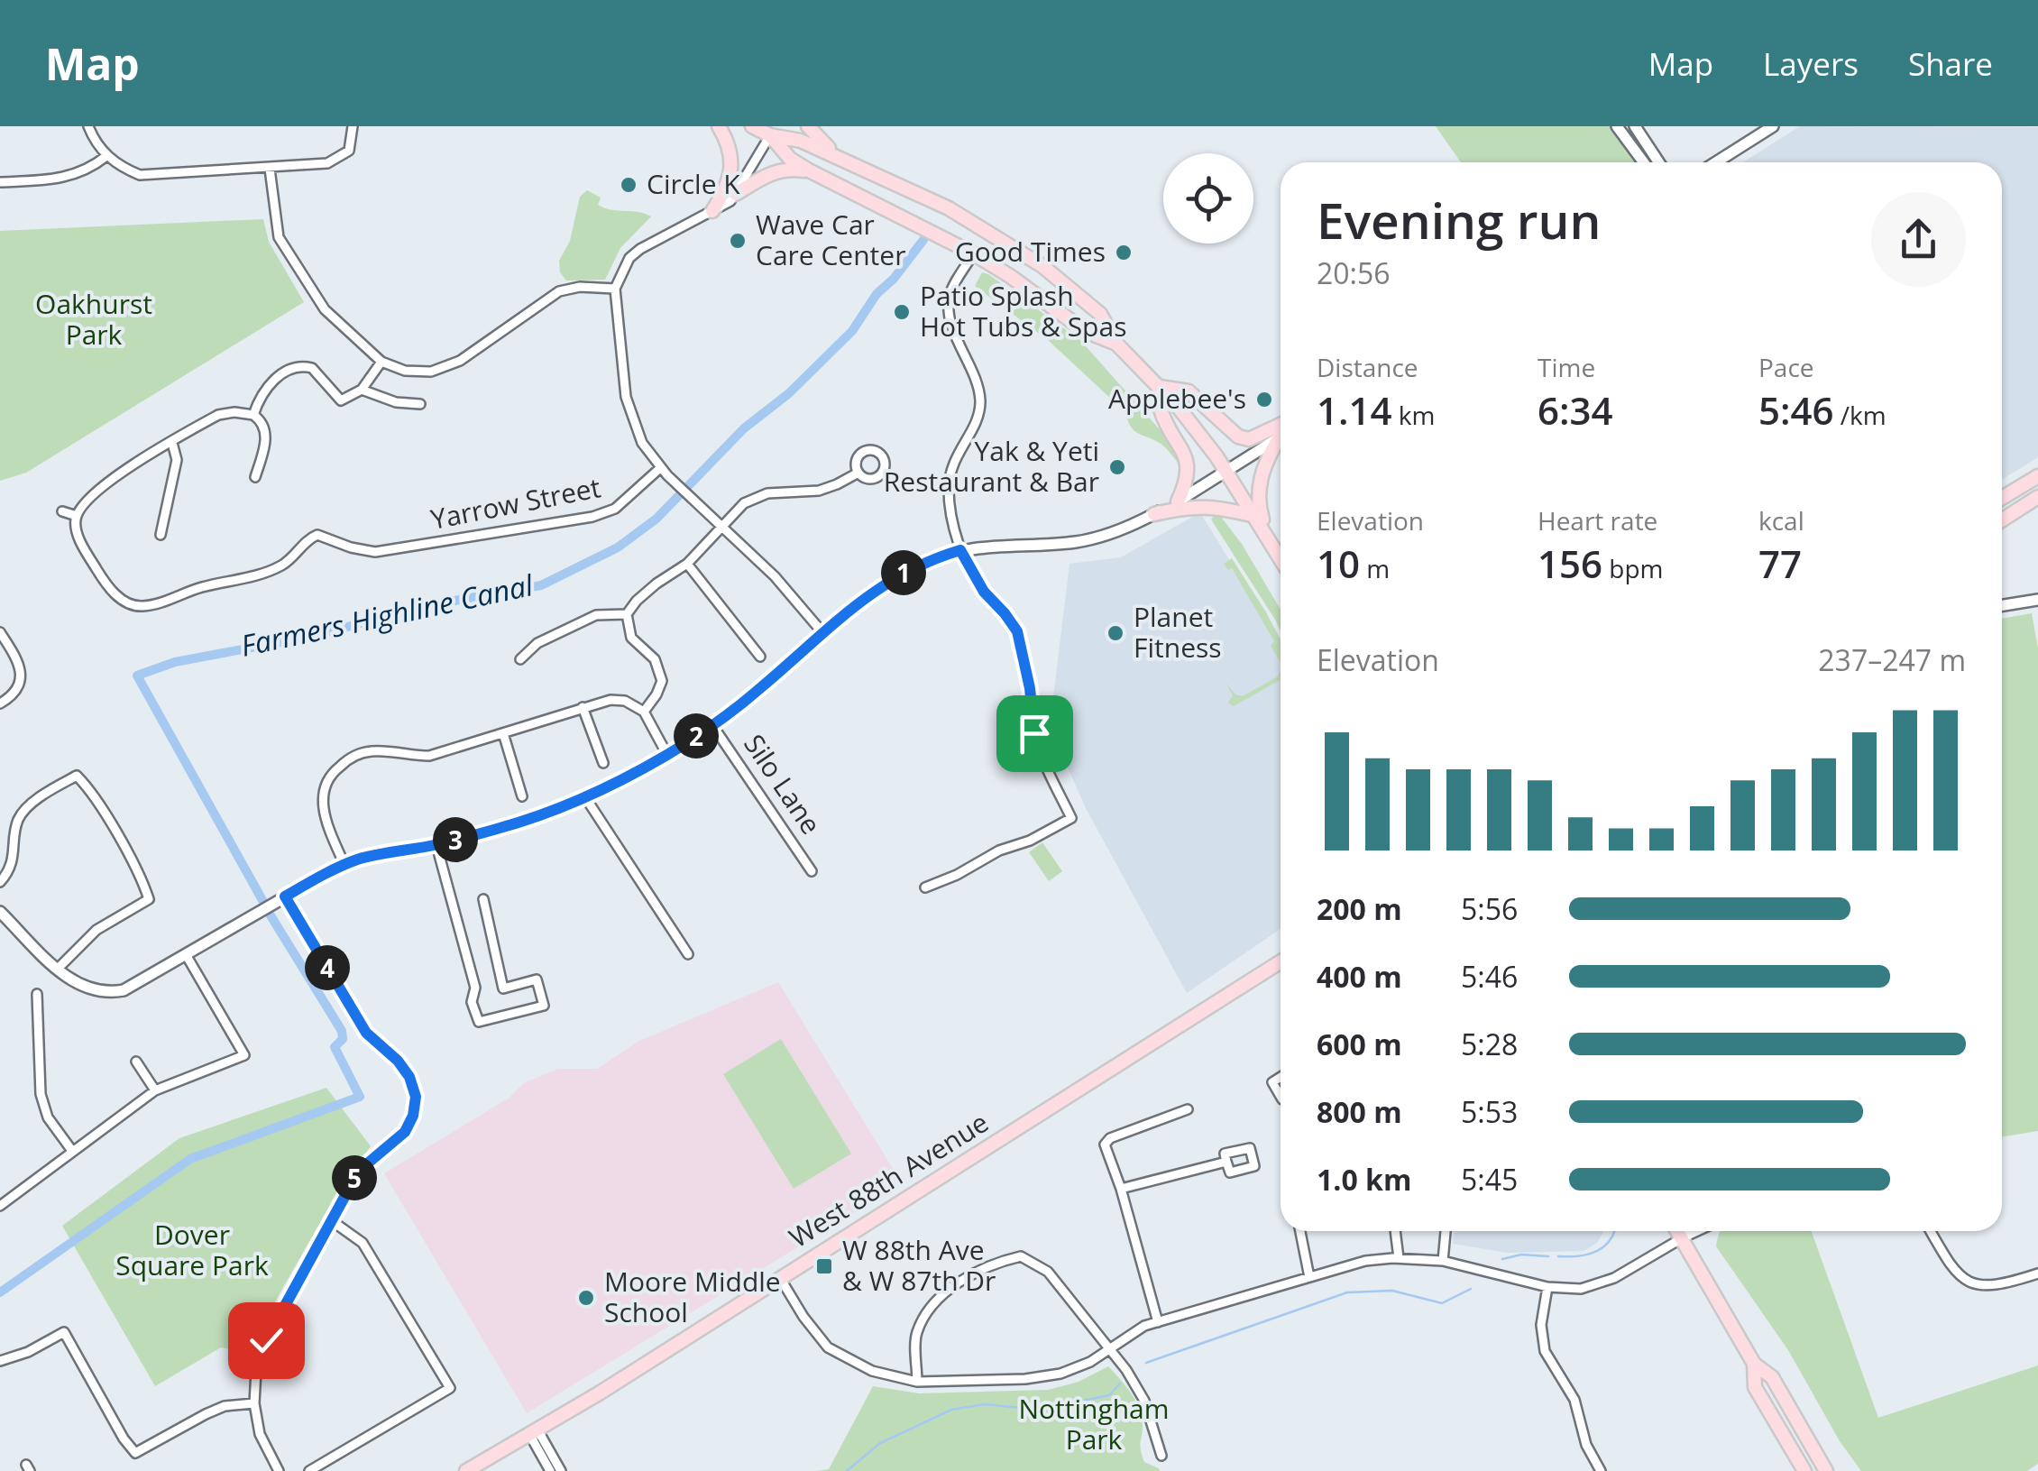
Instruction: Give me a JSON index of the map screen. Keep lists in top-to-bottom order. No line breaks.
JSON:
{"streets":{"main road":["West 88th Avenue"],"street":["Yarrow Street","Silo Lane"]},"water":["Farmers Highline Canal"],"parks":["Oakhurst Park","Dover Square Park","Nottingham Park"],"places":{"other":["Circle K","Wave Car Care Center","Good Times","Patio Splash Hot Tubs & Spas","Applebee's","Yak & Yeti Restaurant & Bar","Planet Fitness","Moore Middle School"],"transit":["W 88th Ave & W 87th Dr"]},"page":{"header":"Map","nav":["Map","Layers","Share"],"heading":["Evening run","20:56"],"stats":[["Distance","1.14 km"],["Time","6:34"],["Pace","5:46 /km"],["Elevation","10 m"],["Heart rate","156 bpm"],["kcal","77"]],"pins":["1","2","3","4","5"],"chart":["Elevation","237–247 m"],"list":[{"name":"200 m","note":"5:56"},{"name":"400 m","note":"5:46"},{"name":"600 m","note":"5:28"},{"name":"800 m","note":"5:53"},{"name":"1.0 km","note":"5:45"}]}}
